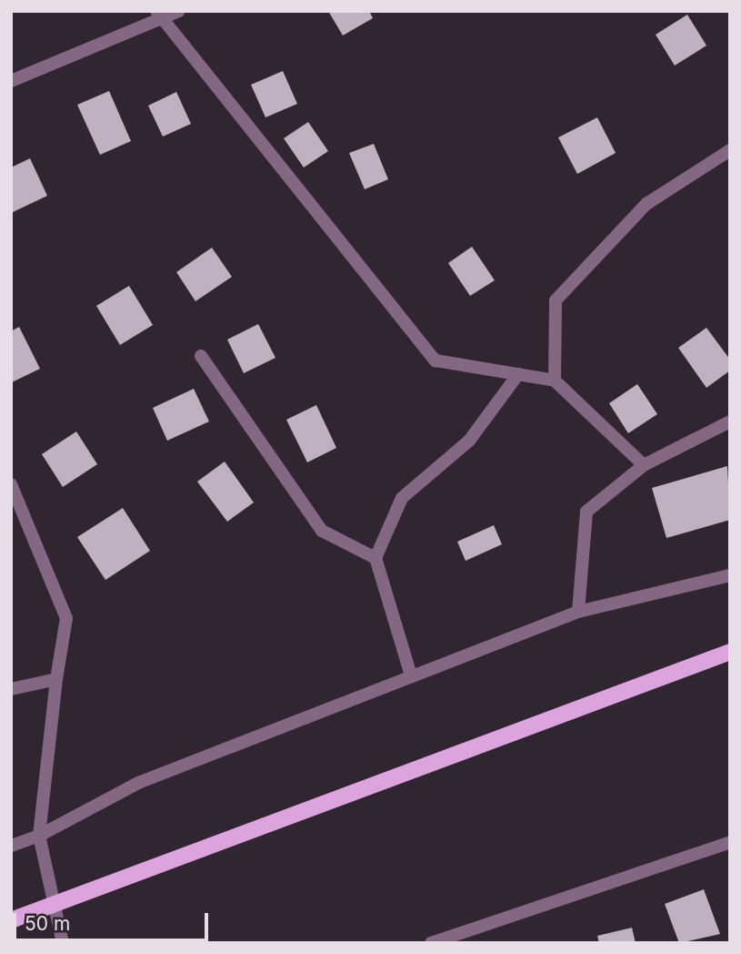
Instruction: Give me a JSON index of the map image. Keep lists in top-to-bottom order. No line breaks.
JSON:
{"scale_bar":"50 m"}
